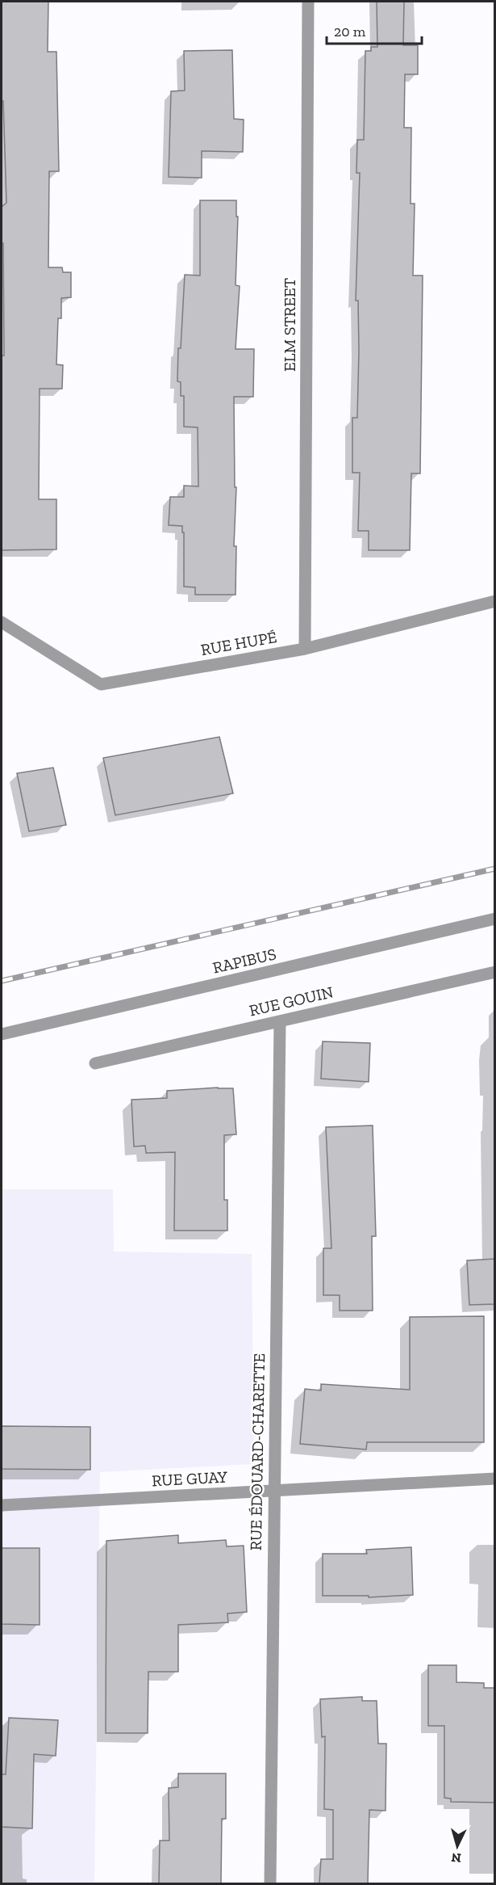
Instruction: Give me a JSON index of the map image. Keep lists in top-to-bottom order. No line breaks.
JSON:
{"streets":{"street":["ELM STREET","RUE HUPÉ","RAPIBUS","RUE GOUIN","RUE ÉDOUARD-CHARETTE","RUE GUAY"]},"crossings":[["ELM STREET","RUE HUPÉ"],["RUE GOUIN","RUE ÉDOUARD-CHARETTE"],["RUE ÉDOUARD-CHARETTE","RUE GUAY"]],"scale_bar":"20 m","north":"bottom"}
